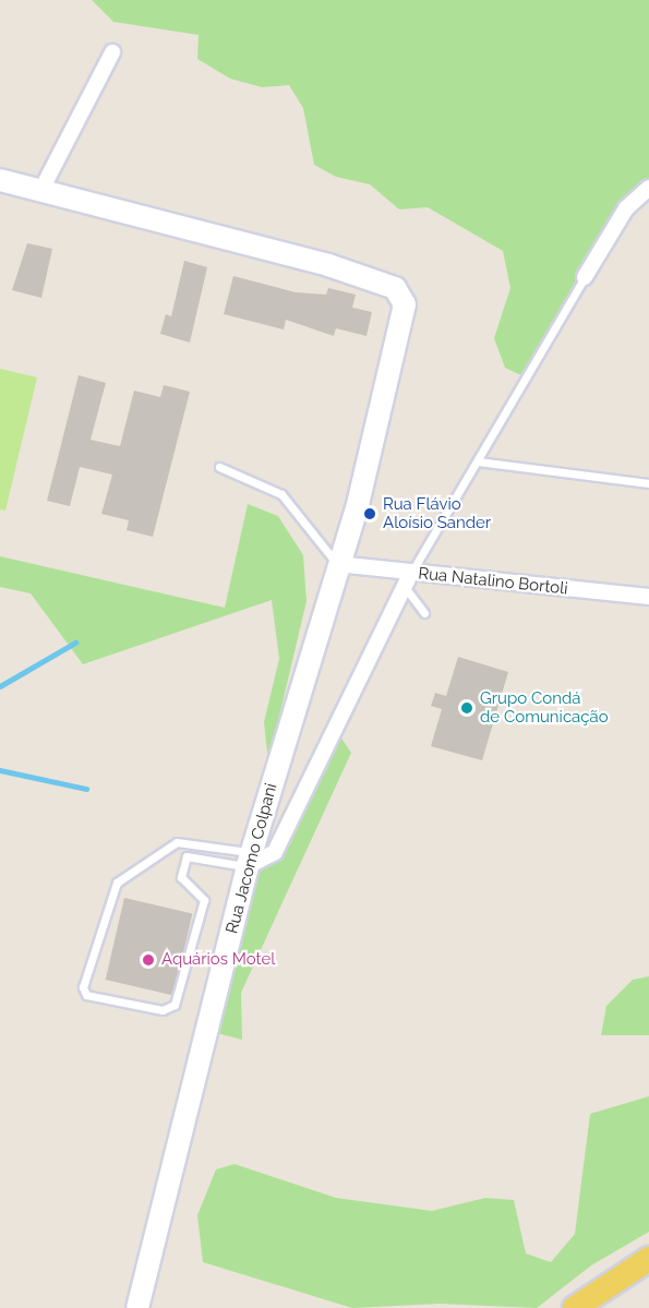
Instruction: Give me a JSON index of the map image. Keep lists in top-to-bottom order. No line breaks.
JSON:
{"streets":{"street":["Rua Natalino Bortoli","Rua Jacomo Colpani"]},"crossings":[["Rua Natalino Bortoli","Rua Jacomo Colpani"]],"places":["Rua Flávio Aloísio Sander","Grupo Condá de Comunicação","Aquários Motel"]}
